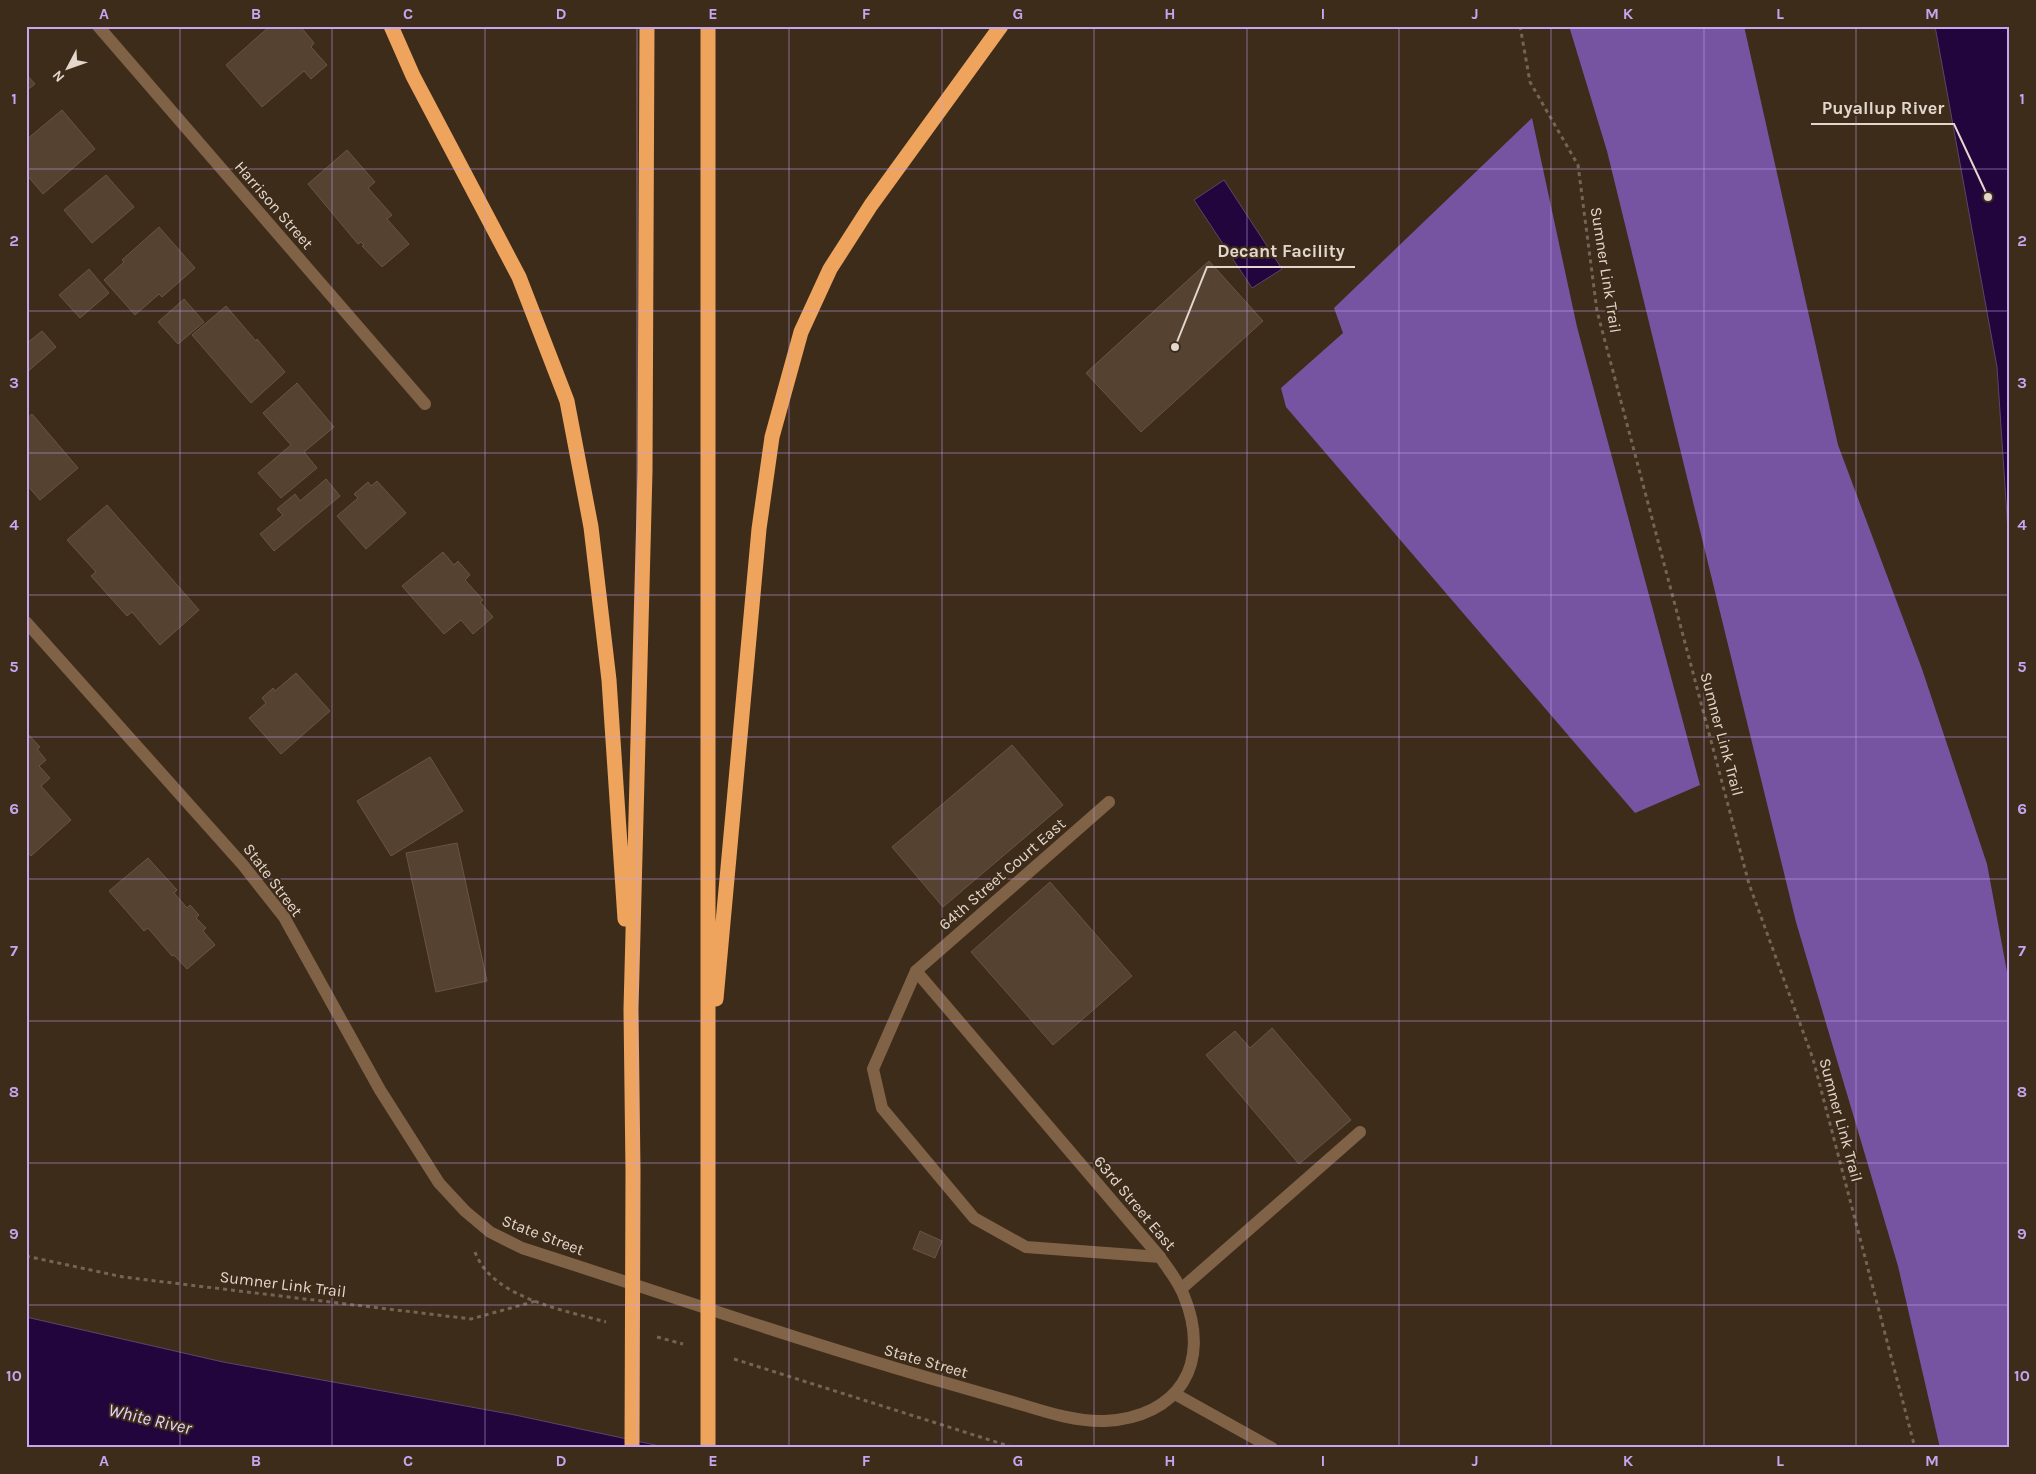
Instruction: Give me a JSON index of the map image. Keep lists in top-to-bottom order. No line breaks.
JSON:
{"streets":{"street":["Harrison Street","64th Street Court East","State Street","63rd Street East"],"path":["Sumner Link Trail"]},"crossings":[["64th Street Court East","63rd Street East"],["State Street","63rd Street East"]],"water":["White River"],"places":["Puyallup River","Decant Facility"],"north":"bottom left","grid":{"columns":["A","B","C","D","E","F","G","H","I","J","K","L","M"],"rows":["1","2","3","4","5","6","7","8","9","10"]}}
